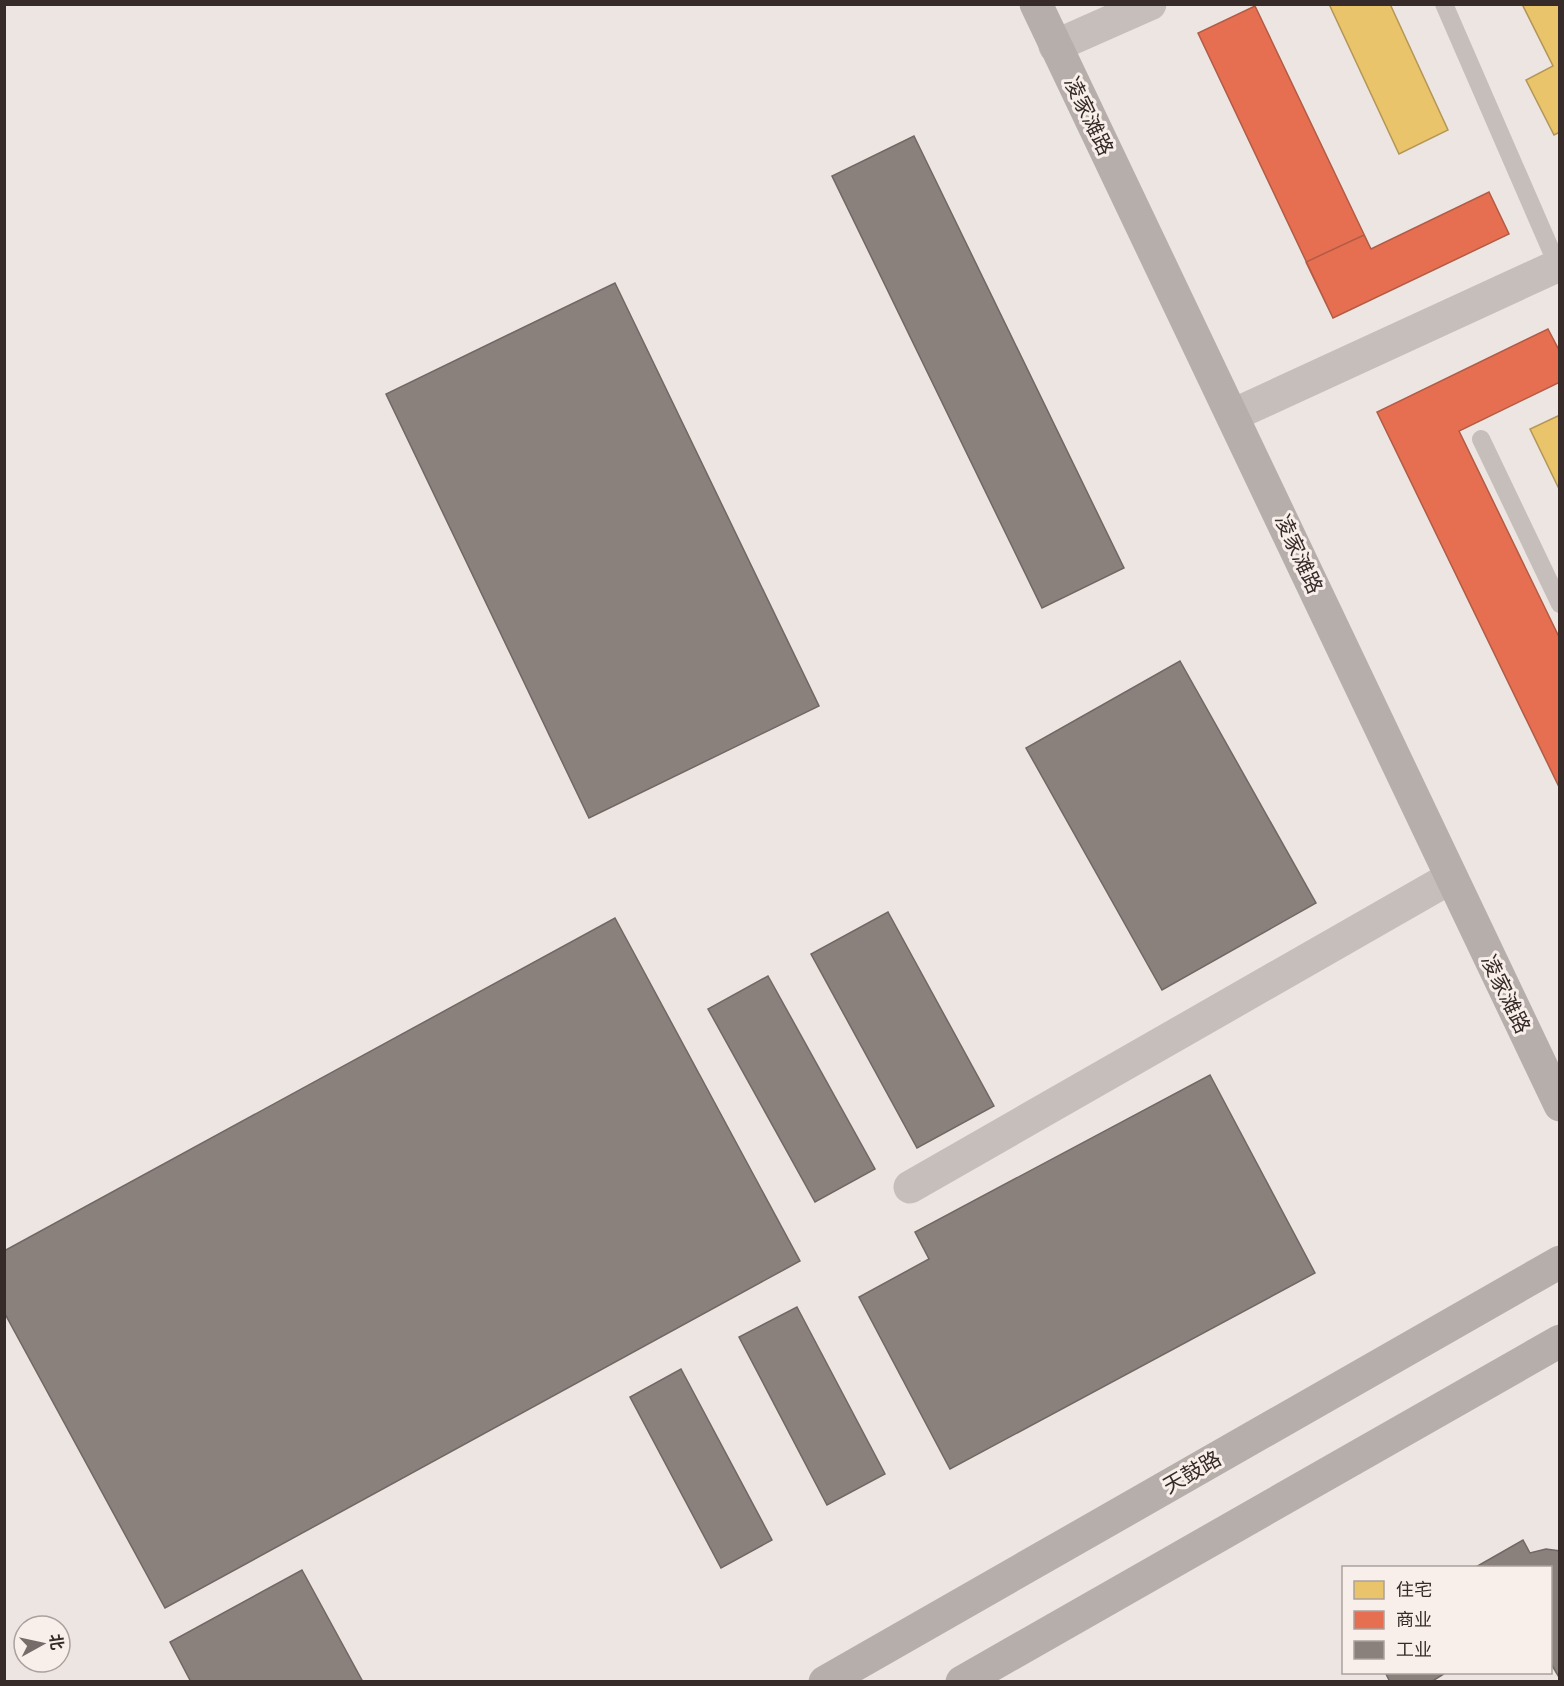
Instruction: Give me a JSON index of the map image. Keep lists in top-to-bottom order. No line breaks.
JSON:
{"streets":{"main road":["凌家滩路","天鼓路"]},"legend":["住宅","商业","工业"],"north":"right"}
